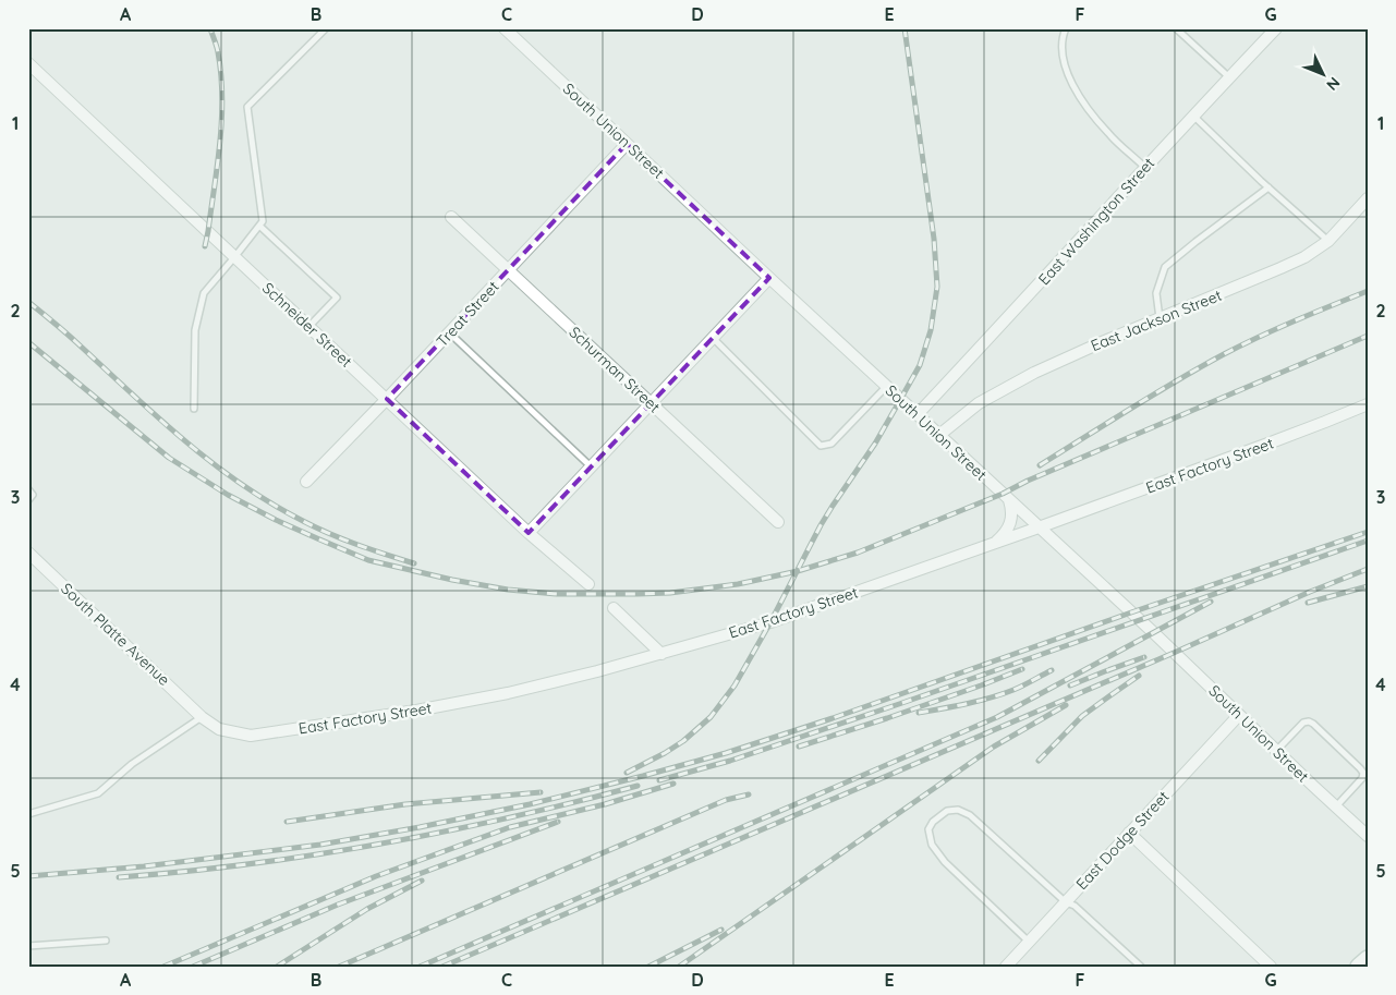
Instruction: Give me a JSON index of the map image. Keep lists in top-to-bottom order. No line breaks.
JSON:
{"streets":{"street":["South Union Street","East Washington Street","Treat Street","East Jackson Street","Schneider Street","Schurman Street","East Factory Street","South Platte Avenue","East Dodge Street"]},"crossings":[["South Union Street","East Washington Street"],["South Union Street","Treat Street"],["South Union Street","East Jackson Street"],["South Union Street","East Factory Street"],["South Union Street","East Dodge Street"],["Treat Street","Schneider Street"],["Treat Street","Schurman Street"],["East Factory Street","South Platte Avenue"]],"north":"bottom right","grid":{"columns":["A","B","C","D","E","F","G"],"rows":["1","2","3","4","5"]}}
